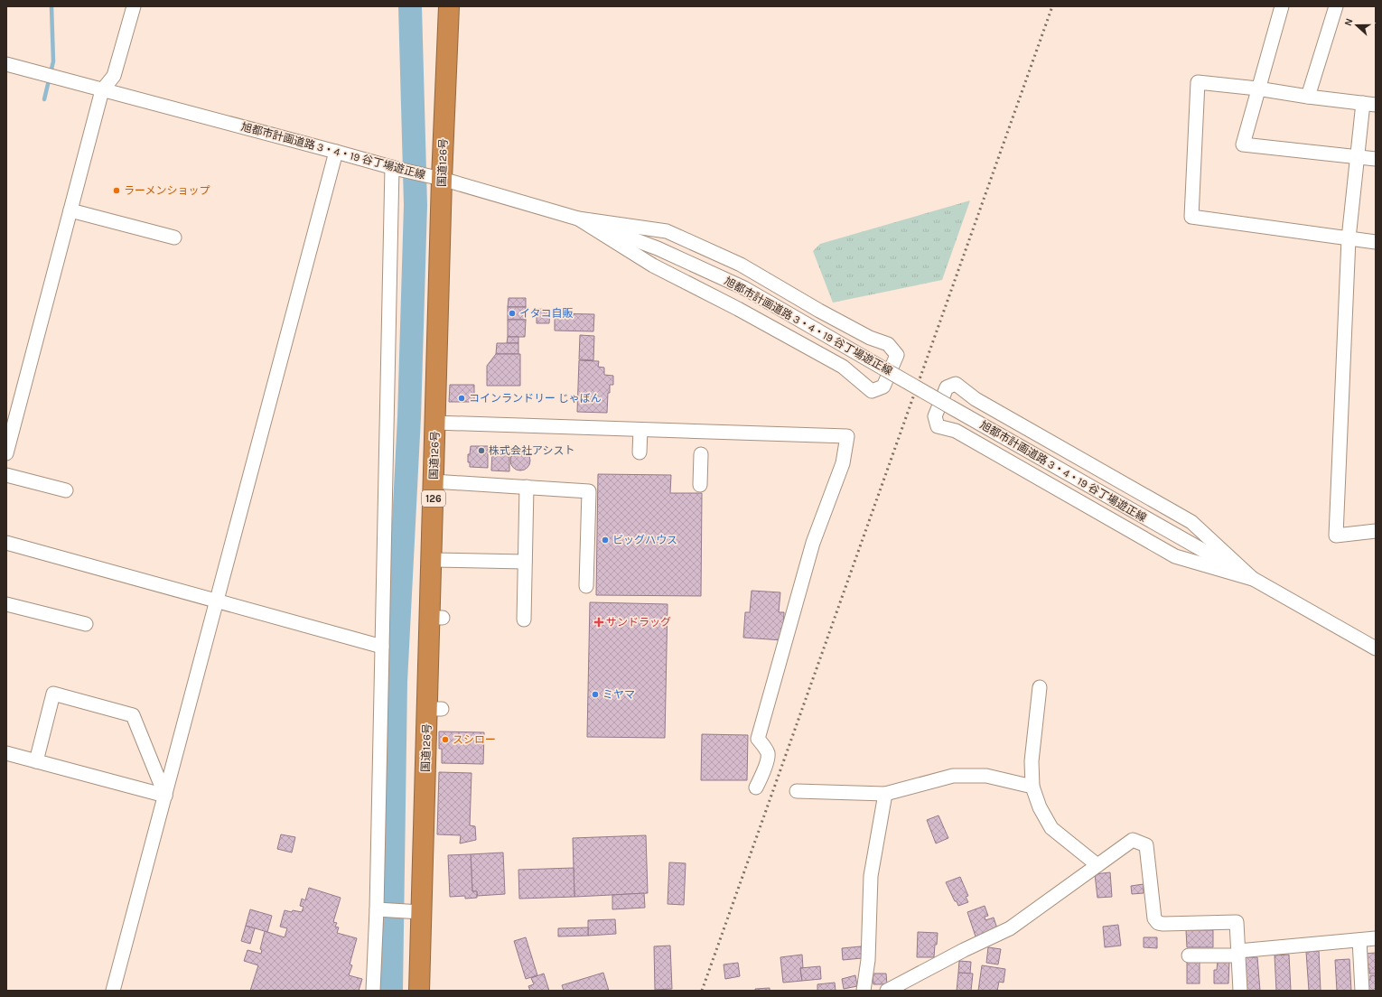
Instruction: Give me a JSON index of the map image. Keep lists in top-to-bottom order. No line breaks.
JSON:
{"streets":{"highway":["国道126号","126"],"street":["旭都市計画道路 3・4・19 谷丁場遊正線"]},"crossings":[["旭都市計画道路 3・4・19 谷丁場遊正線","国道126号"]],"places":{"other":["ラーメンショップ","イタコ自販","コインランドリー じゃぼん","株式会社アシスト","ビッグハウス","ミヤマ","スシロー"],"health":["サンドラッグ"]},"north":"left"}
